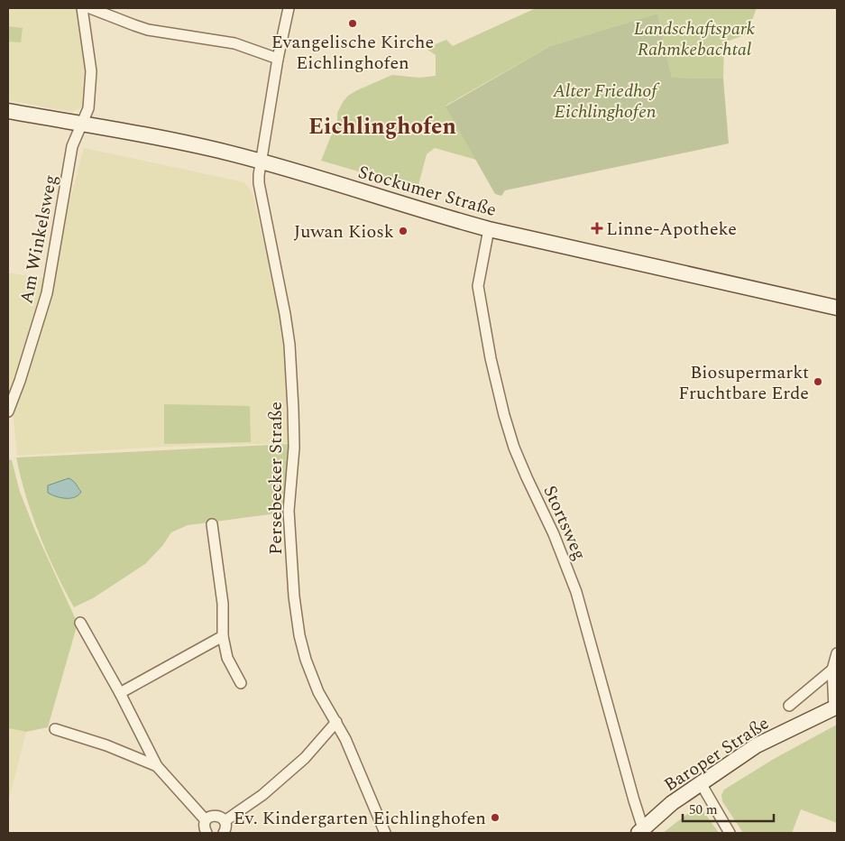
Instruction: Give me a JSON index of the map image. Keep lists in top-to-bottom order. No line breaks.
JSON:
{"streets":{"main road":["Stockumer Straße","Baroper Straße"],"street":["Am Winkelsweg","Persebecker Straße","Stortsweg"]},"crossings":[["Stockumer Straße","Am Winkelsweg"],["Stockumer Straße","Persebecker Straße"],["Stockumer Straße","Stortsweg"],["Stortsweg","Baroper Straße"]],"districts":["Eichlinghofen"],"parks":["Landschaftspark Rahmkebachtal","Alter Friedhof Eichlinghofen"],"places":{"other":["Evangelische Kirche Eichlinghofen","Juwan Kiosk","Biosupermarkt Fruchtbare Erde","Ev. Kindergarten Eichlinghofen"],"health":["Linne-Apotheke"]},"scale_bar":"50 m"}
